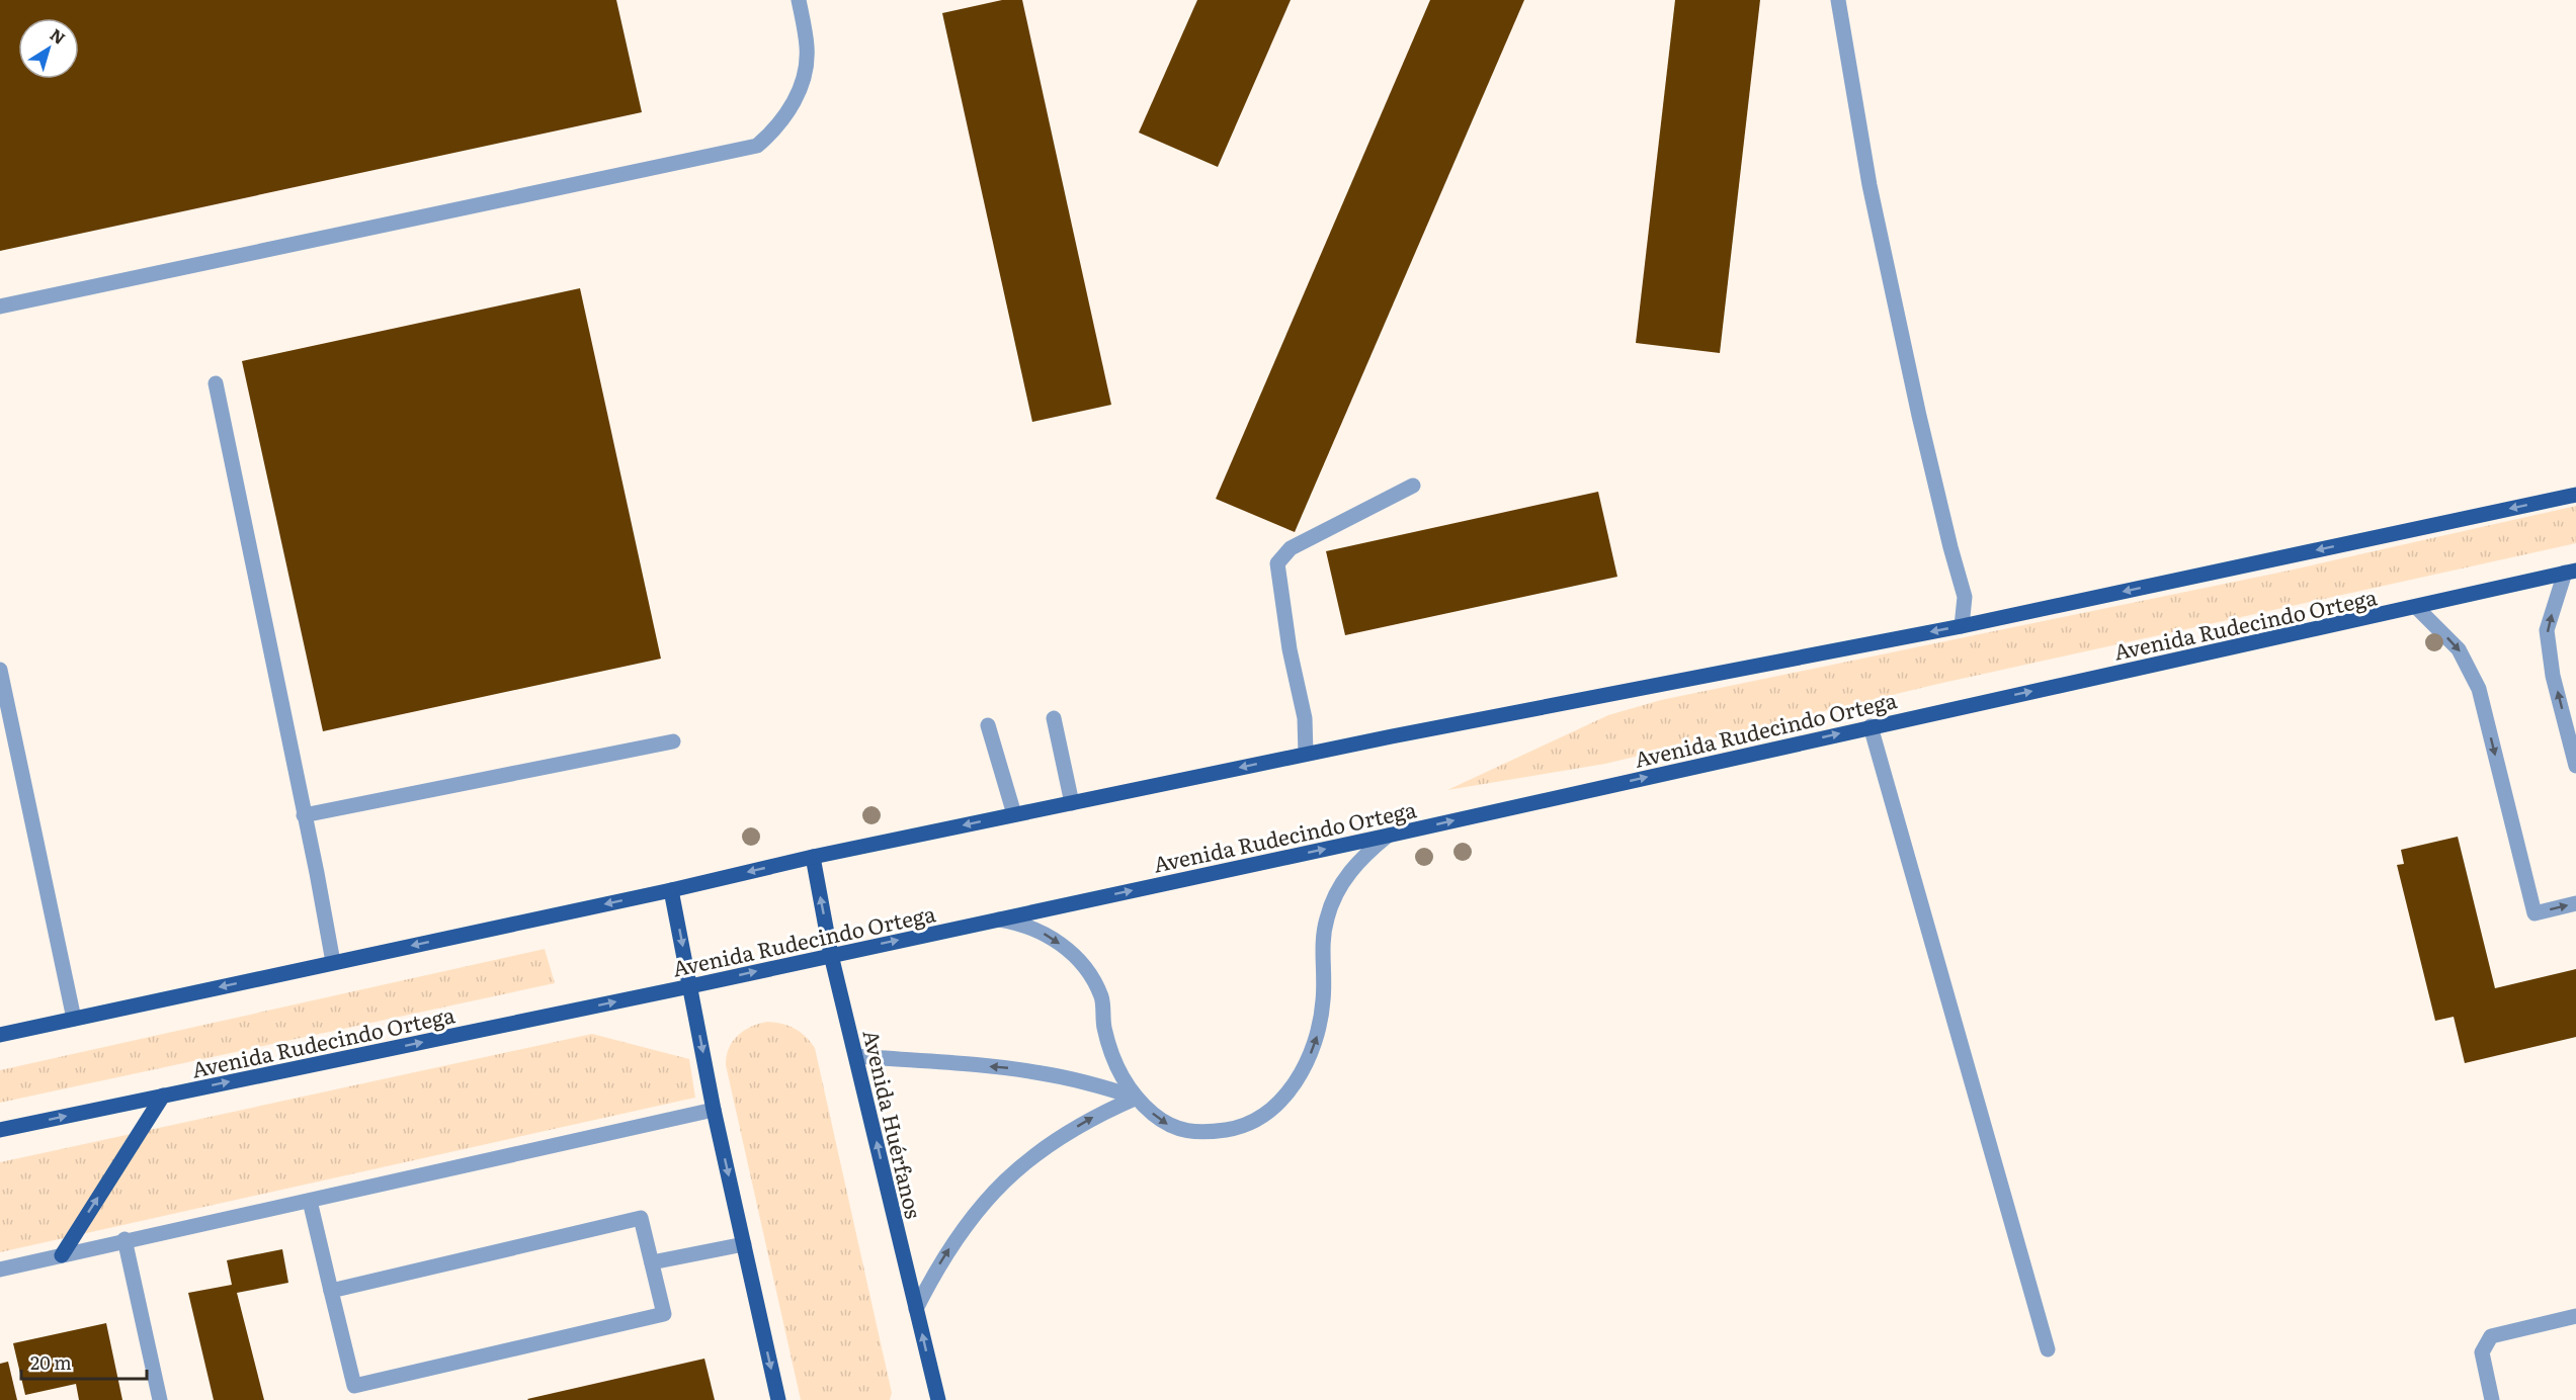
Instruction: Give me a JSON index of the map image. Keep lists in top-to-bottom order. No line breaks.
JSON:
{"streets":{"main road":["Avenida Rudecindo Ortega","Avenida Huérfanos"]},"crossings":[["Avenida Rudecindo Ortega","Avenida Huérfanos"]],"one_way":["Avenida Huérfanos"],"scale_bar":"20 m","north":"top right"}
